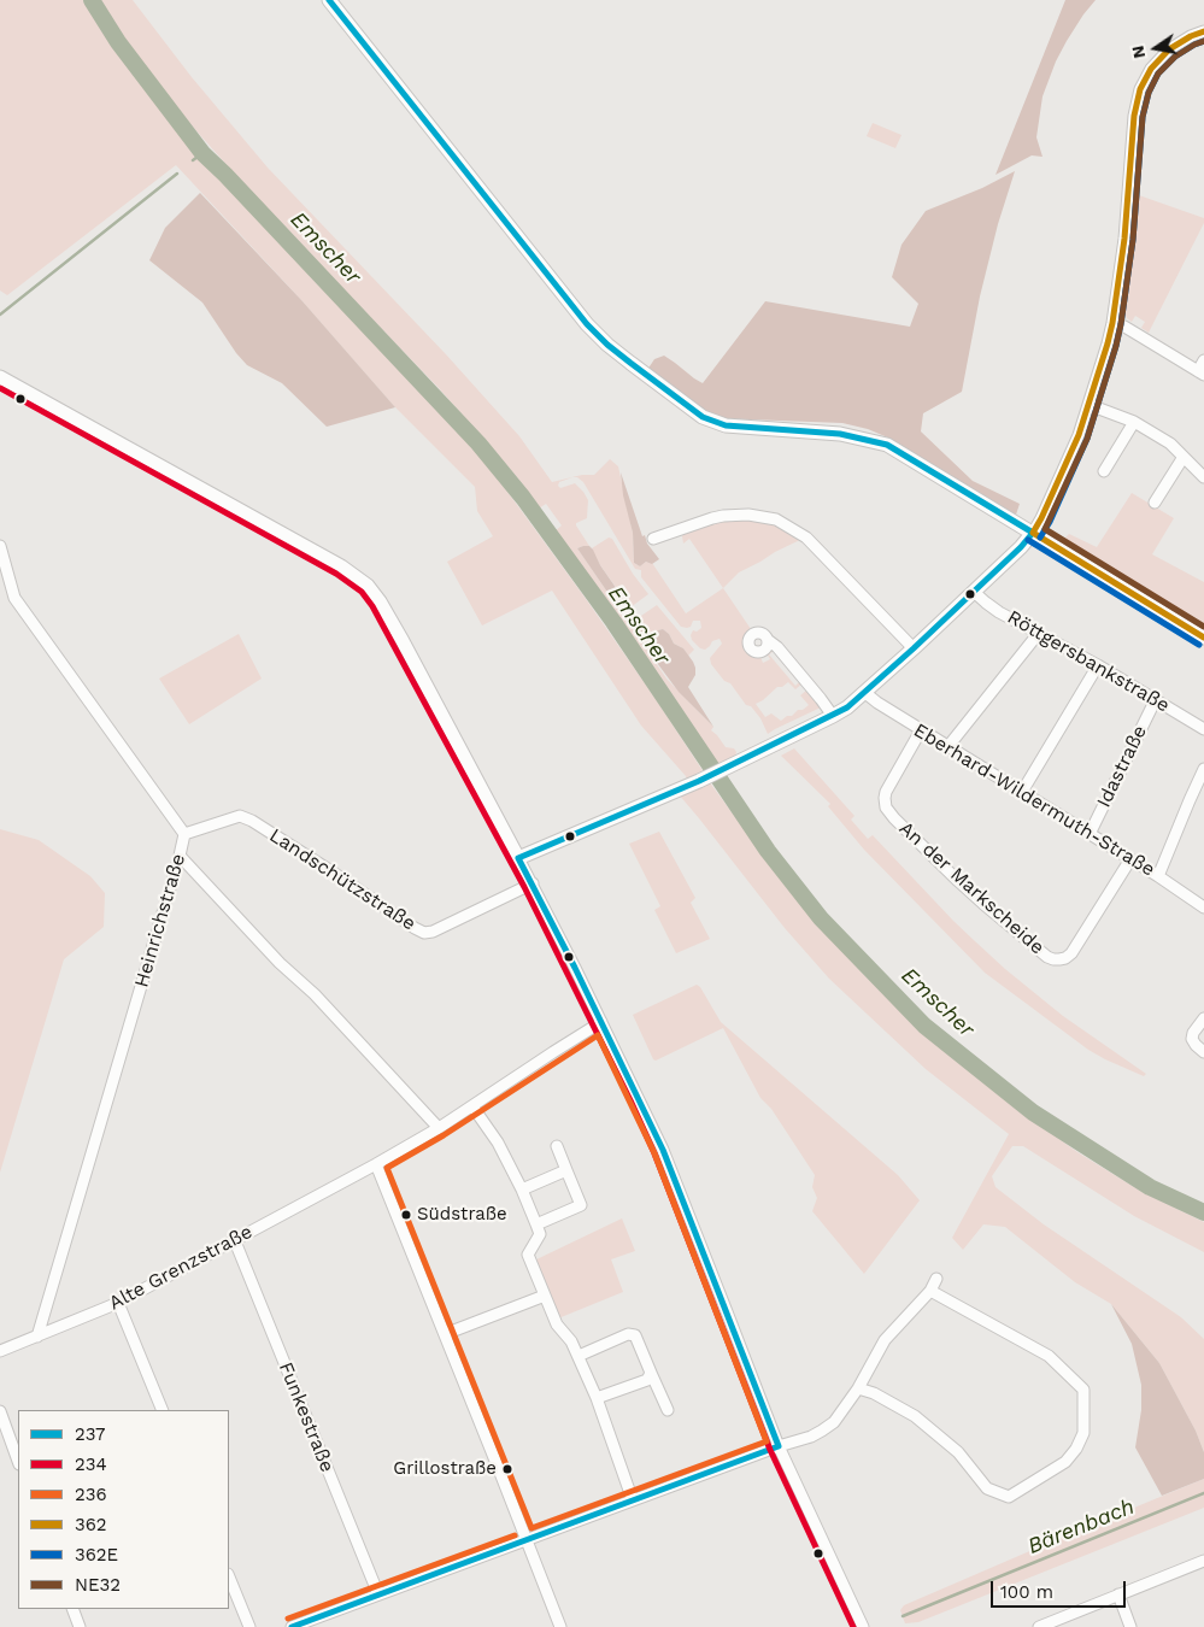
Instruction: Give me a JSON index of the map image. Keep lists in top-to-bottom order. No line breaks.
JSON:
{"streets":{"street":["Röttgersbankstraße","Idastraße","Eberhard-Wildermuth-Straße","Landschützstraße","An der Markscheide","Heinrichstraße","Alte Grenzstraße","Funkestraße"]},"crossings":[["Röttgersbankstraße","Idastraße"],["Idastraße","Eberhard-Wildermuth-Straße"],["Eberhard-Wildermuth-Straße","An der Markscheide"],["Landschützstraße","Heinrichstraße"],["Heinrichstraße","Alte Grenzstraße"],["Alte Grenzstraße","Funkestraße"]],"water":["Emscher","Bärenbach"],"places":["Südstraße","Grillostraße"],"lines":["transit line 237","transit line 362","transit line 362E","transit line NE32","transit line 234","transit line 236"],"legend":["237","234","236","362","362E","NE32"],"scale_bar":"100 m","north":"left"}
